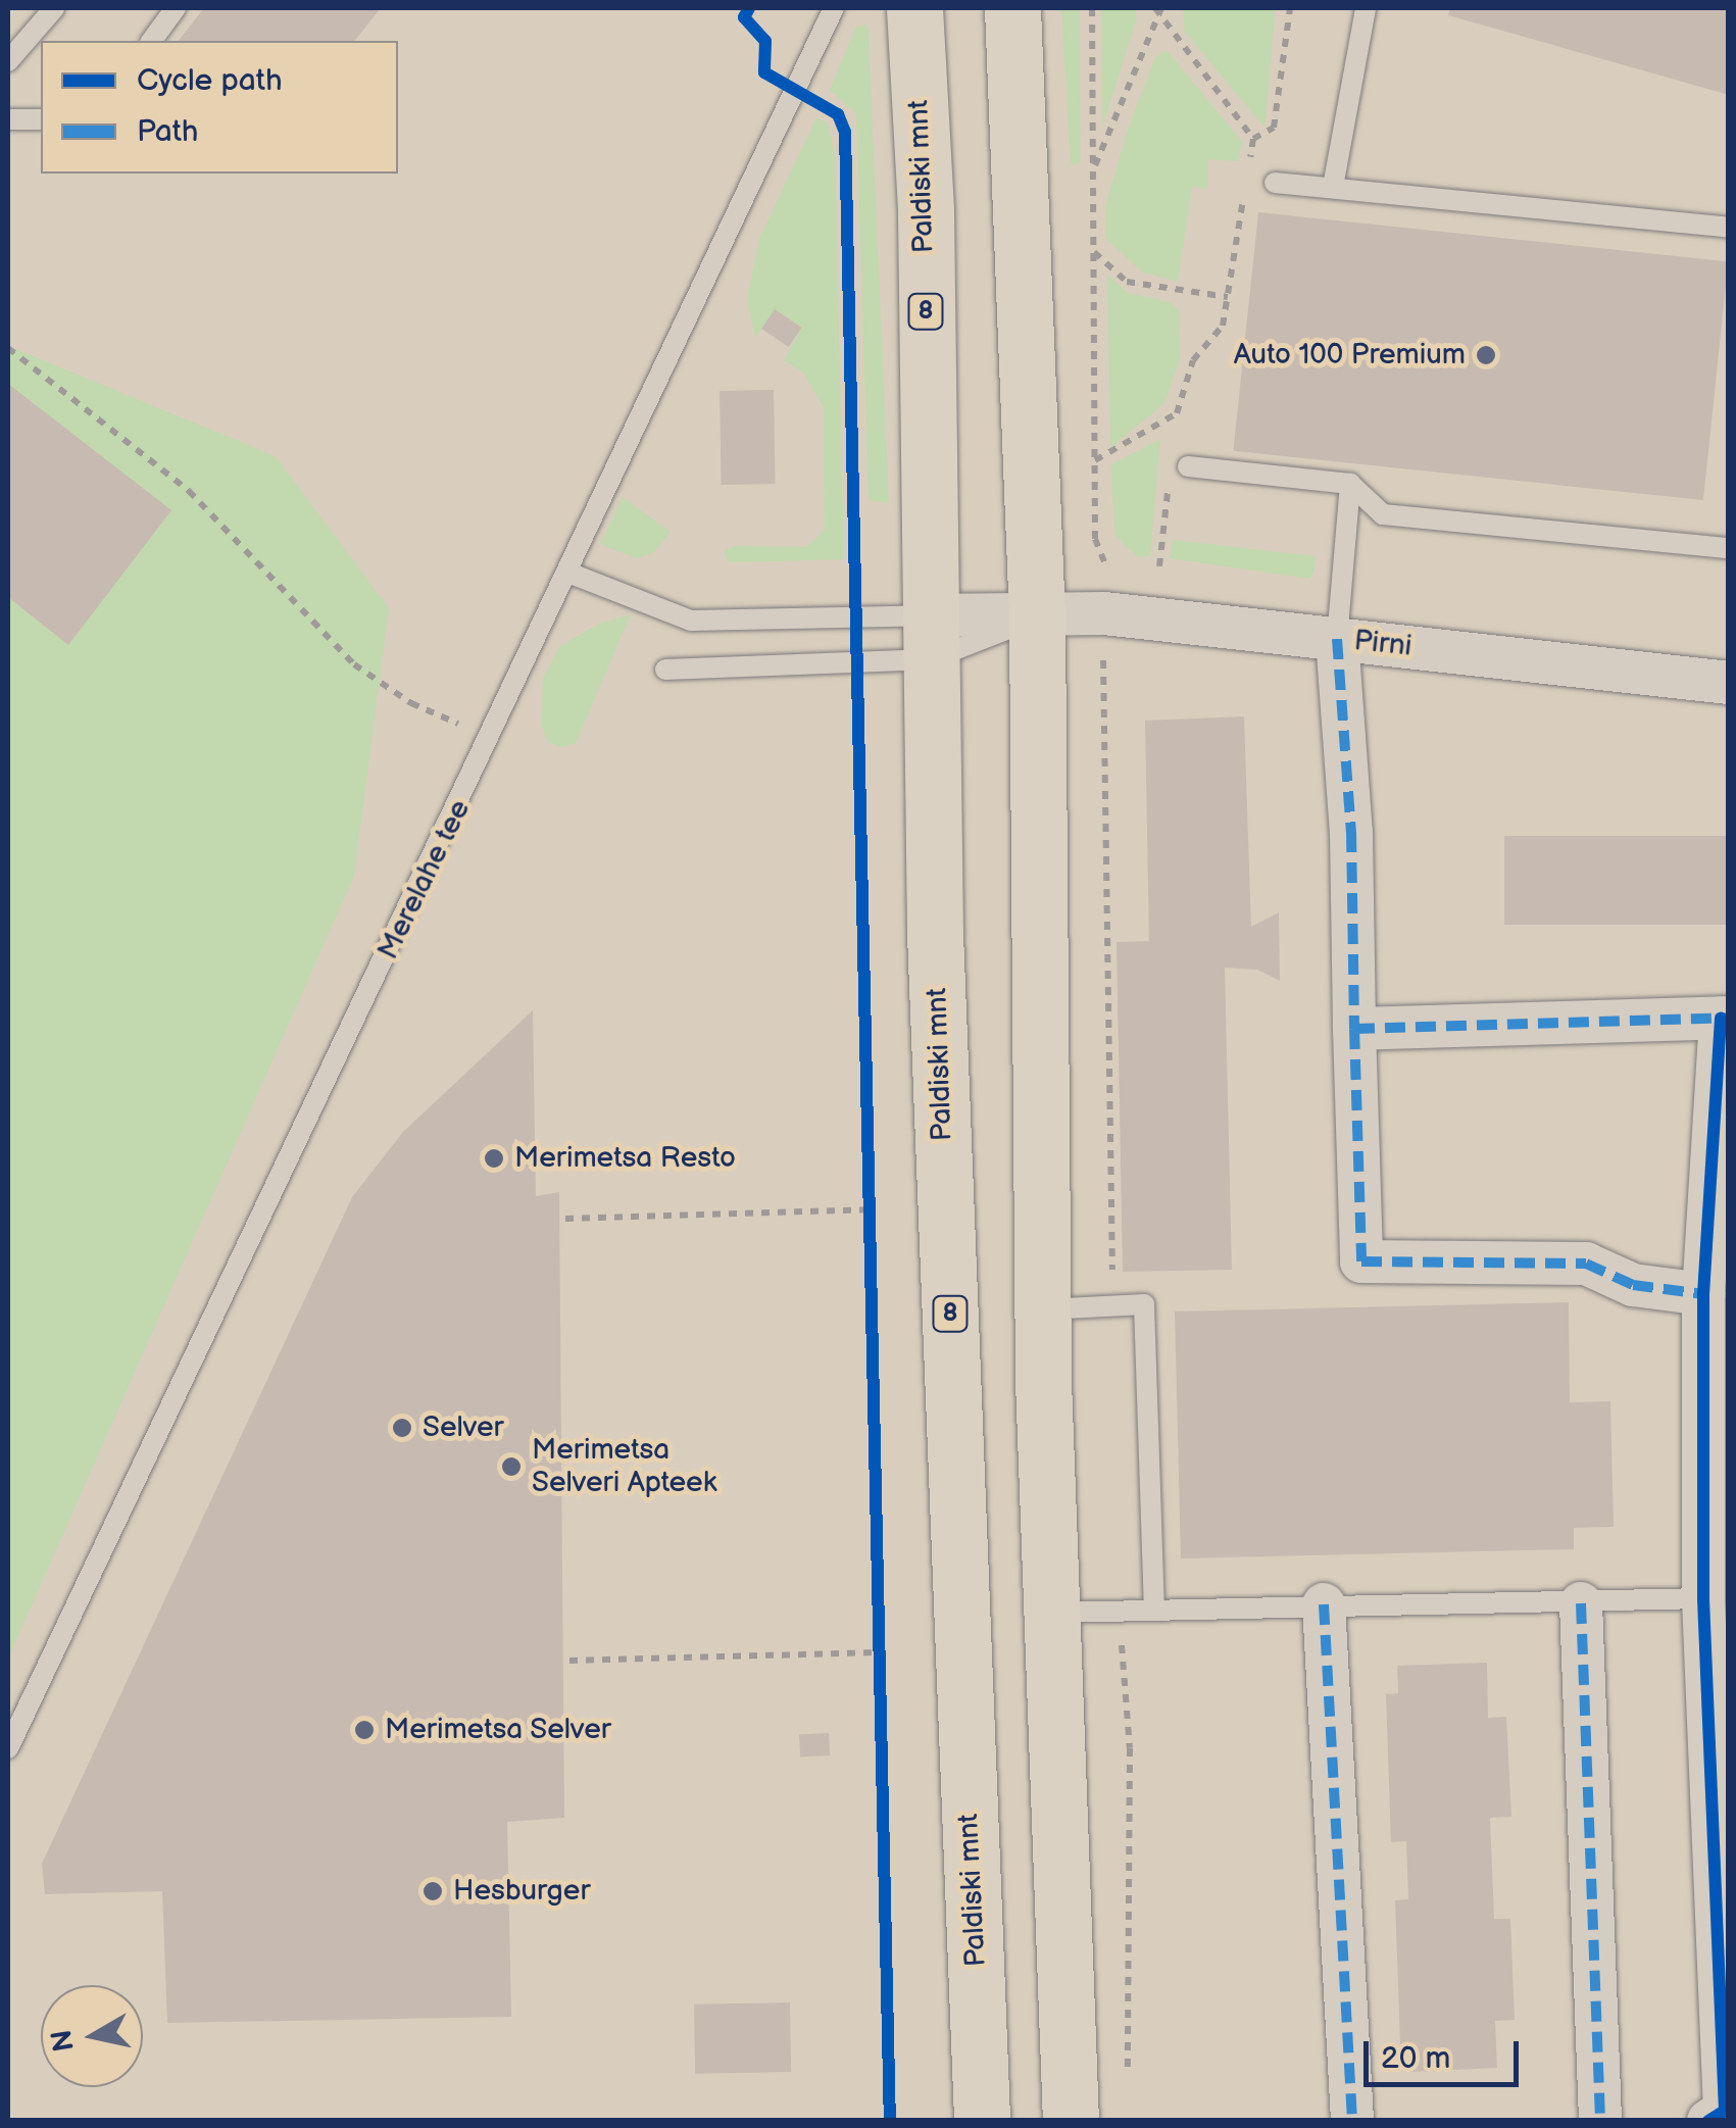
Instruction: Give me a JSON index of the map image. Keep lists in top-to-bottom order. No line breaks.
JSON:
{"streets":{"main road":["Paldiski mnt","8"],"street":["Pirni"],"lane":["Merelahe tee"]},"crossings":[["Paldiski mnt","Pirni"]],"places":["Auto 100 Premium","Merimetsa Resto","Selver","Merimetsa Selveri Apteek","Merimetsa Selver","Hesburger"],"legend":["Cycle path","Path"],"scale_bar":"20 m","north":"left"}
